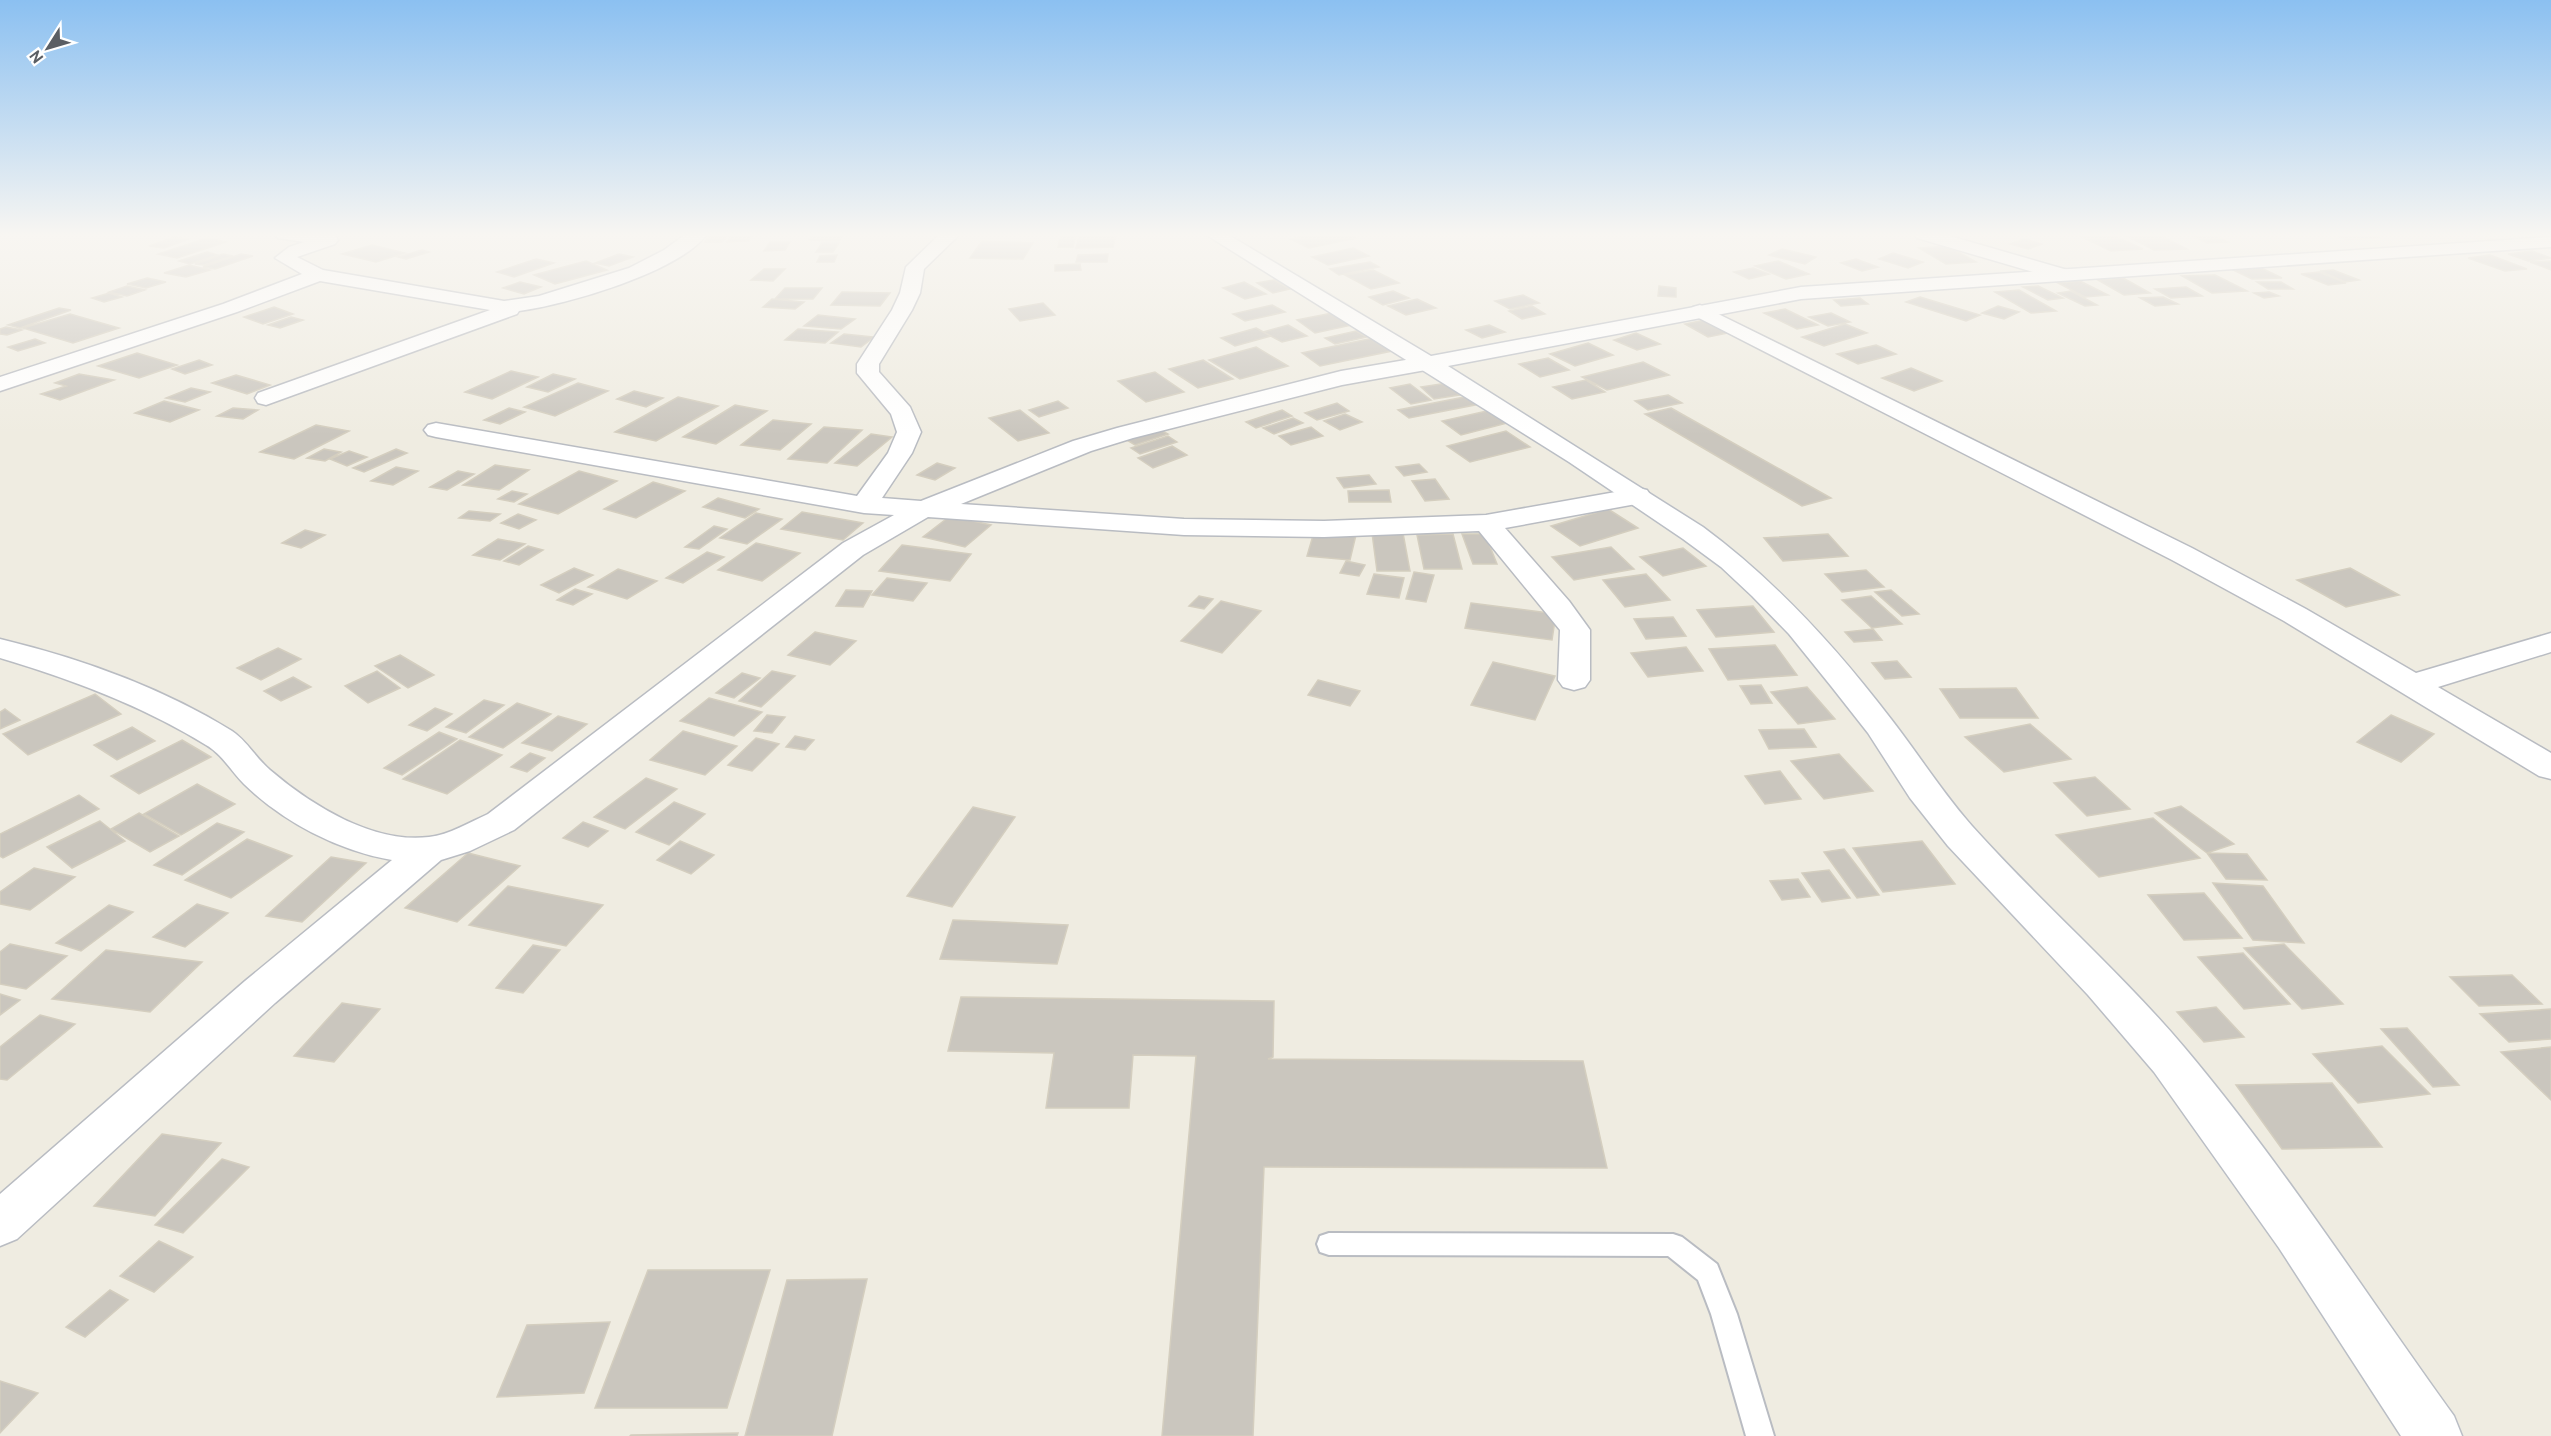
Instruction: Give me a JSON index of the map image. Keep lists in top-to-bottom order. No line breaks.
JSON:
{"north":"bottom left"}
